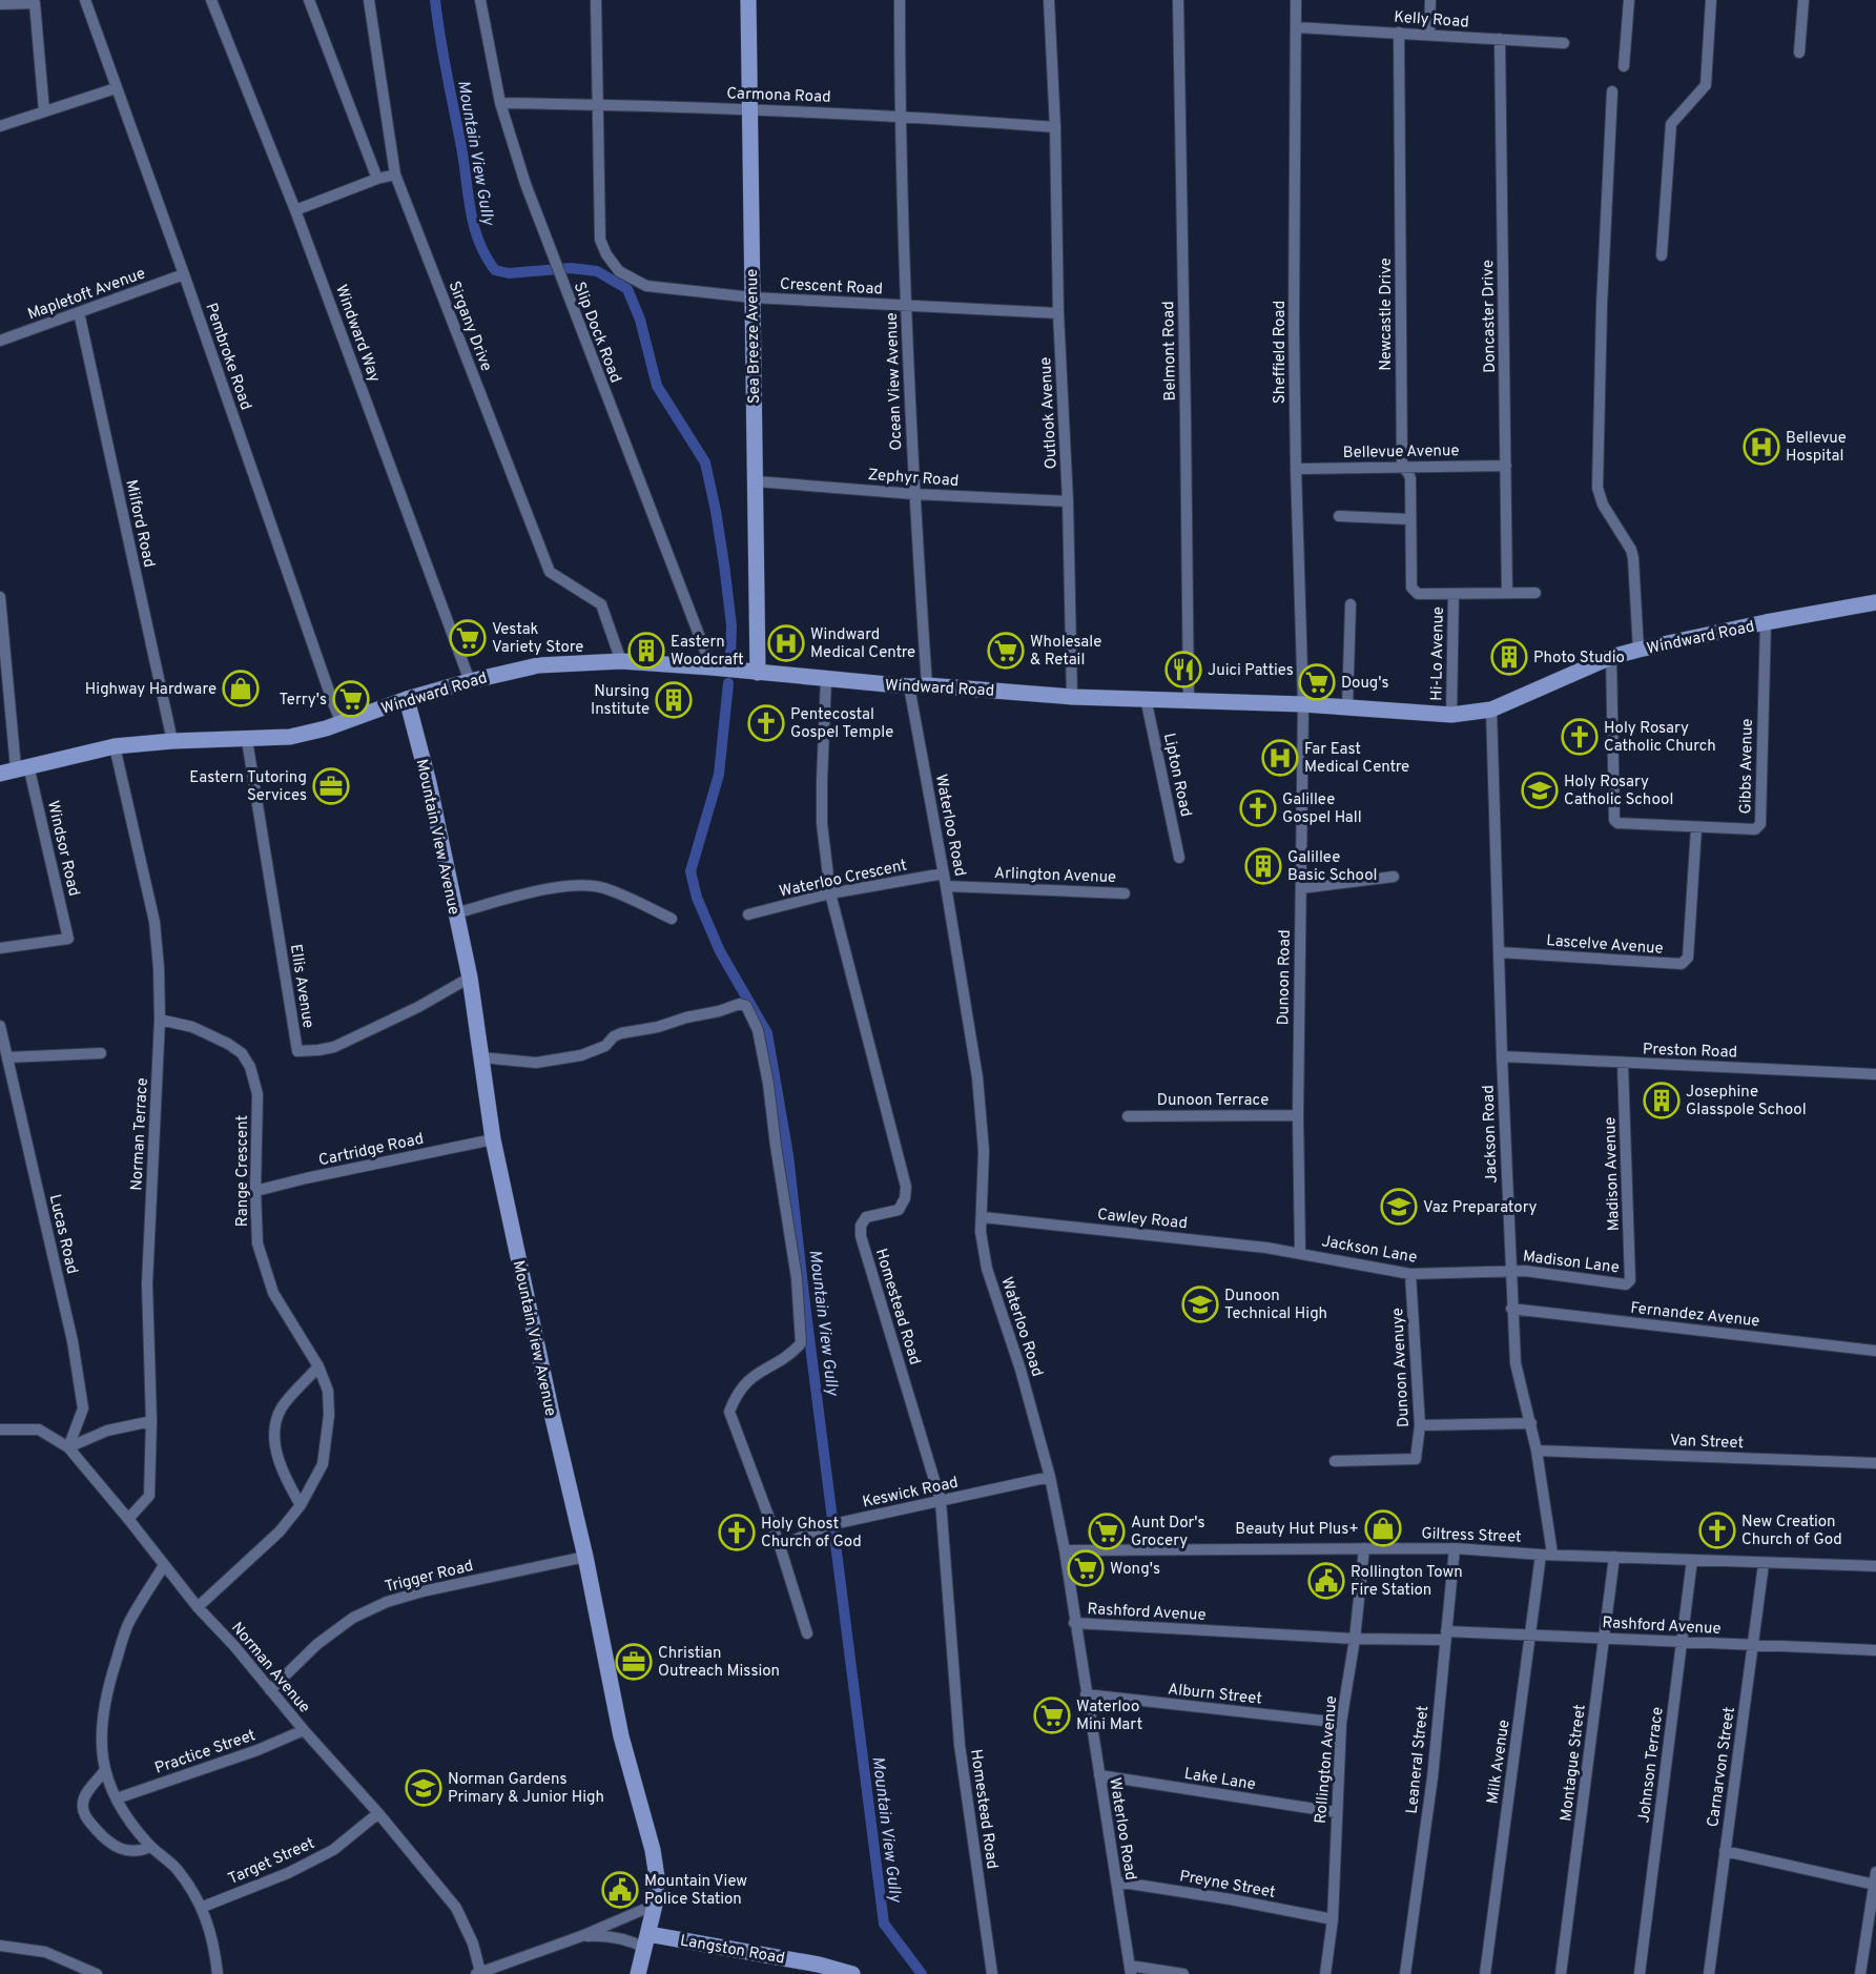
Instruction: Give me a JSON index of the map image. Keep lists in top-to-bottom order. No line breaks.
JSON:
{"streets":{"main road":["Sea Breeze Avenue","Windward Road","Mountain View Avenue","Langston Road"],"street":["Kelly Road","Carmona Road","Crescent Road","Mapletoft Avenue","Newcastle Drive","Doncaster Drive","Sirgany Drive","Slip Dock Road","Windward Way","Belmont Road","Sheffield Road","Pembroke Road","Ocean View Avenue","Outlook Avenue","Bellevue Avenue","Zephyr Road","Milford Road","Hi-Lo Avenue","Gibbs Avenue","Lipton Road","Waterloo Road","Windsor Road","Arlington Avenue","Waterloo Crescent","Lascelve Avenue","Dunoon Road","Ellis Avenue","Preston Road","Dunoon Terrace","Norman Terrace","Jackson Road","Cartridge Road","Range Crescent","Madison Avenue","Cawley Road","Lucas Road","Jackson Lane","Madison Lane","Homestead Road","Fernandez Avenue","Dunoon Avenuye","Van Street","Keswick Road","Giltress Street","Trigger Road","Rashford Avenue","Norman Avenue","Alburn Street","Practice Street","Rollington Avenue","Leaneral Street","Milk Avenue","Montague Street","Johnson Terrace","Carnarvon Street","Lake Lane","Target Street","Preyne Street"]},"crossings":[["Kelly Road","Newcastle Drive"],["Kelly Road","Doncaster Drive"],["Kelly Road","Sheffield Road"],["Carmona Road","Crescent Road"],["Carmona Road","Slip Dock Road"],["Carmona Road","Sea Breeze Avenue"],["Carmona Road","Ocean View Avenue"],["Carmona Road","Outlook Avenue"],["Crescent Road","Sea Breeze Avenue"],["Crescent Road","Ocean View Avenue"],["Crescent Road","Outlook Avenue"],["Mapletoft Avenue","Pembroke Road"],["Mapletoft Avenue","Milford Road"],["Newcastle Drive","Bellevue Avenue"],["Newcastle Drive","Hi-Lo Avenue"],["Doncaster Drive","Bellevue Avenue"],["Sirgany Drive","Windward Road"],["Slip Dock Road","Windward Road"],["Windward Way","Windward Road"],["Sea Breeze Avenue","Zephyr Road"],["Sea Breeze Avenue","Windward Road"],["Belmont Road","Windward Road"],["Sheffield Road","Bellevue Avenue"],["Sheffield Road","Windward Road"],["Sheffield Road","Dunoon Road"],["Pembroke Road","Windward Road"],["Ocean View Avenue","Zephyr Road"],["Ocean View Avenue","Windward Road"],["Outlook Avenue","Zephyr Road"],["Outlook Avenue","Windward Road"],["Milford Road","Windward Road"],["Windward Road","Hi-Lo Avenue"],["Windward Road","Gibbs Avenue"],["Windward Road","Lipton Road"],["Windward Road","Waterloo Road"],["Windward Road","Mountain View Avenue"],["Windward Road","Windsor Road"],["Windward Road","Dunoon Road"],["Windward Road","Ellis Avenue"],["Windward Road","Norman Terrace"],["Windward Road","Jackson Road"],["Windward Road","Homestead Road"],["Gibbs Avenue","Lascelve Avenue"],["Waterloo Road","Arlington Avenue"],["Waterloo Road","Waterloo Crescent"],["Waterloo Road","Cawley Road"],["Waterloo Road","Keswick Road"],["Waterloo Road","Giltress Street"],["Waterloo Road","Rashford Avenue"],["Waterloo Road","Alburn Street"],["Waterloo Road","Lake Lane"],["Waterloo Road","Preyne Street"],["Mountain View Avenue","Ellis Avenue"],["Mountain View Avenue","Cartridge Road"],["Mountain View Avenue","Trigger Road"],["Mountain View Avenue","Langston Road"],["Waterloo Crescent","Homestead Road"],["Lascelve Avenue","Jackson Road"],["Dunoon Road","Dunoon Terrace"],["Dunoon Road","Cawley Road"],["Dunoon Road","Jackson Lane"],["Preston Road","Jackson Road"],["Preston Road","Madison Avenue"],["Norman Terrace","Range Crescent"],["Norman Terrace","Norman Avenue"],["Jackson Road","Jackson Lane"],["Jackson Road","Madison Lane"],["Jackson Road","Fernandez Avenue"],["Jackson Road","Van Street"],["Jackson Road","Giltress Street"],["Jackson Road","Milk Avenue"],["Cartridge Road","Range Crescent"],["Range Crescent","Norman Avenue"],["Madison Avenue","Madison Lane"],["Cawley Road","Jackson Lane"],["Lucas Road","Norman Avenue"],["Jackson Lane","Madison Lane"],["Jackson Lane","Dunoon Avenuye"],["Homestead Road","Keswick Road"],["Giltress Street","Rollington Avenue"],["Giltress Street","Leaneral Street"],["Giltress Street","Milk Avenue"],["Giltress Street","Montague Street"],["Giltress Street","Johnson Terrace"],["Giltress Street","Carnarvon Street"],["Trigger Road","Norman Avenue"],["Rashford Avenue","Rollington Avenue"],["Rashford Avenue","Leaneral Street"],["Rashford Avenue","Milk Avenue"],["Rashford Avenue","Montague Street"],["Rashford Avenue","Johnson Terrace"],["Rashford Avenue","Carnarvon Street"],["Norman Avenue","Practice Street"],["Norman Avenue","Target Street"],["Alburn Street","Rollington Avenue"],["Rollington Avenue","Lake Lane"],["Rollington Avenue","Preyne Street"]],"water":["Mountain View Gully"],"places":{"hospital":["Bellevue Hospital","Windward Medical Centre","Far East Medical Centre"],"supermarket":["Vestak Variety Store","Wholesale & Retail","Doug's","Terry's","Aunt Dor's Grocery","Wong's","Waterloo Mini Mart"],"building":["Eastern Woodcraft","Photo Studio","Nursing Institute","Galillee Basic School","Josephine Glasspole School"],"restaurant":["Juici Patties"],"shop":["Highway Hardware","Beauty Hut Plus+"],"church":["Pentecostal Gospel Temple","Holy Rosary Catholic Church","Galillee Gospel Hall","New Creation Church of God","Holy Ghost Church of God"],"office":["Eastern Tutoring Services","Christian Outreach Mission"],"school or university":["Holy Rosary Catholic School","Vaz Preparatory","Dunoon Technical High","Norman Gardens Primary & Junior High"],"public building":["Rollington Town Fire Station","Mountain View Police Station"]}}
